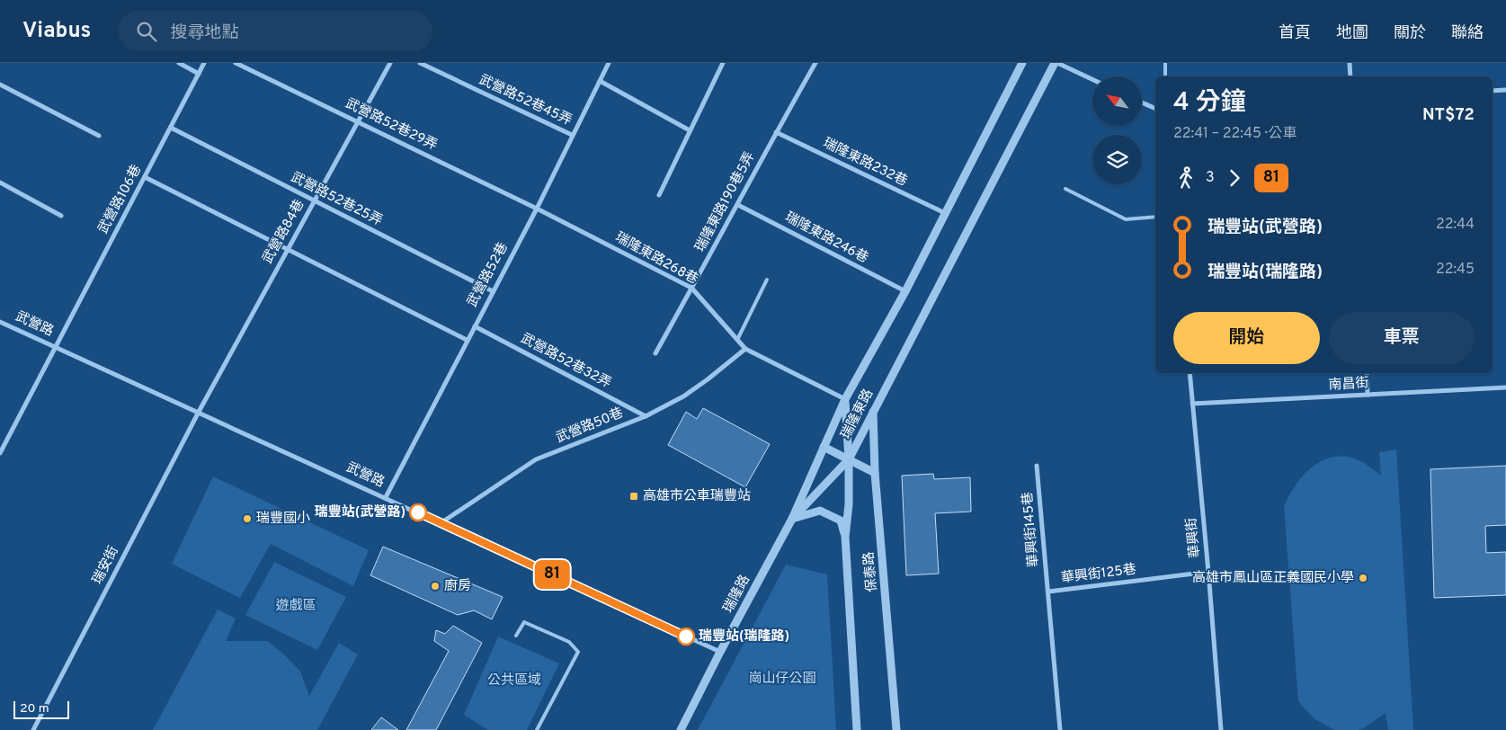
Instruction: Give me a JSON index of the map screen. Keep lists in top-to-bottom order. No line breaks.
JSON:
{"streets":{"street":["武營路52巷45弄","武營路52巷29弄","瑞隆東路232巷","武營路106巷","武營路52巷25弄","瑞隆東路190巷5弄","武營路84巷","瑞隆東路246巷","瑞隆東路268巷","武營路52巷","武營路","武營路52巷32弄","南昌街","瑞隆東路","武營路50巷","華興街145巷","華興街","瑞安街","保泰路","華興街125巷","瑞隆路"]},"crossings":[["武營路52巷45弄","武營路52巷"],["武營路52巷29弄","武營路84巷"],["武營路52巷29弄","瑞隆東路268巷"],["武營路52巷29弄","武營路52巷"],["瑞隆東路232巷","瑞隆東路190巷5弄"],["瑞隆東路232巷","瑞隆東路"],["武營路106巷","武營路52巷25弄"],["武營路106巷","武營路"],["武營路52巷25弄","武營路84巷"],["武營路52巷25弄","武營路52巷"],["瑞隆東路190巷5弄","瑞隆東路246巷"],["瑞隆東路190巷5弄","瑞隆東路268巷"],["武營路84巷","武營路"],["武營路84巷","瑞安街"],["瑞隆東路246巷","瑞隆東路"],["瑞隆東路268巷","武營路52巷"],["瑞隆東路268巷","瑞隆東路"],["瑞隆東路268巷","武營路50巷"],["瑞隆東路268巷","瑞隆路"],["武營路52巷","武營路"],["武營路52巷","武營路52巷32弄"],["武營路","武營路50巷"],["武營路","瑞安街"],["武營路","瑞隆路"],["武營路52巷32弄","武營路50巷"],["南昌街","華興街"],["瑞隆東路","保泰路"],["瑞隆東路","瑞隆路"],["華興街145巷","華興街125巷"],["華興街","華興街125巷"],["保泰路","瑞隆路"]],"parks":["遊戲區","崗山仔公園","公共區域"],"places":{"transit":["高雄市公車瑞豐站"],"other":["瑞豐站(武營路)","瑞豐國小","高雄市鳳山區正義國民小學","廚房","瑞豐站(瑞隆路)"]},"lines":["bus line 81"],"scale_bar":"20 m","north":"top left","page":{"header":"Viabus","search":"搜尋地點","nav":["首頁","地圖","關於","聯絡"],"on_map":"81","heading":["4 分鐘","22:41 – 22:45 · 公車","NT$72"],"legs":["3","81"],"list":[{"name":"瑞豐站(武營路)","value":"22:44"},{"name":"瑞豐站(瑞隆路)","value":"22:45"}],"buttons":["開始","車票"],"scale":"20 m"}}
